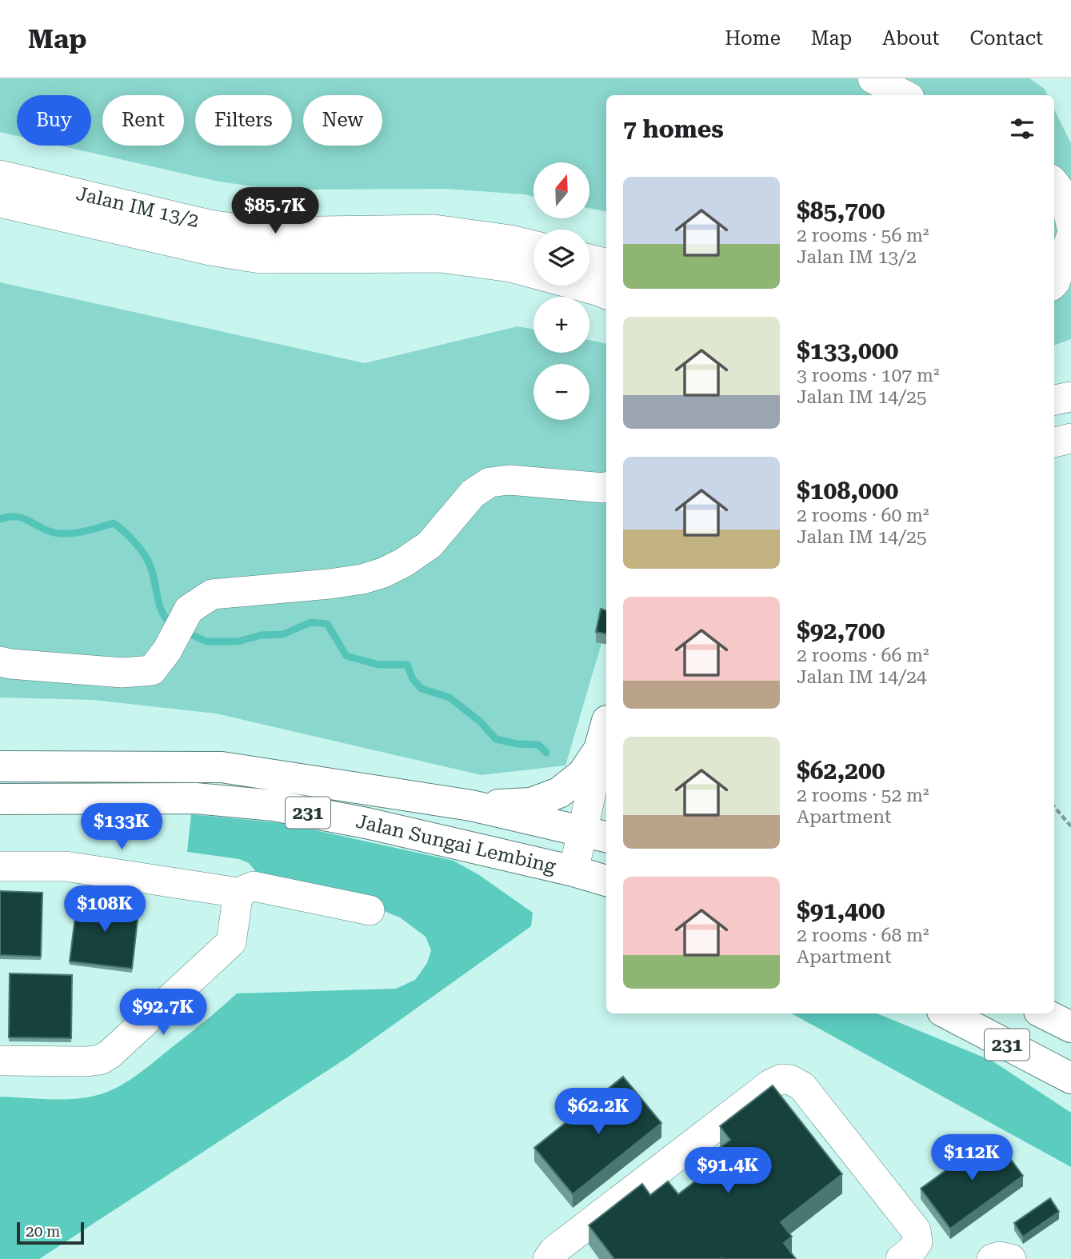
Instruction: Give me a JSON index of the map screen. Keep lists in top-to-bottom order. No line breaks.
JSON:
{"streets":{"main road":["231","Jalan Sungai Lembing"],"street":["Jalan IM 13/2"]},"scale_bar":"20 m","north":"top","page":{"header":"Map","nav":["Home","Map","About","Contact"],"chip":["Buy","Rent","Filters","New"],"heading":"7 homes","map_buttons":["+","−"],"list":[{"name":"$85,700","note":"2 rooms · 56 m² · Jalan IM 13/2"},{"name":"$133,000","note":"3 rooms · 107 m² · Jalan IM 14/25"},{"name":"$108,000","note":"2 rooms · 60 m² · Jalan IM 14/25"},{"name":"$92,700","note":"2 rooms · 66 m² · Jalan IM 14/24"},{"name":"$62,200","note":"2 rooms · 52 m² · Apartment"},{"name":"$91,400","note":"2 rooms · 68 m² · Apartment"}],"price":["$85.7K","$133K","$108K","$92.7K","$62.2K","$112K","$91.4K"],"scale":"20 m"}}
